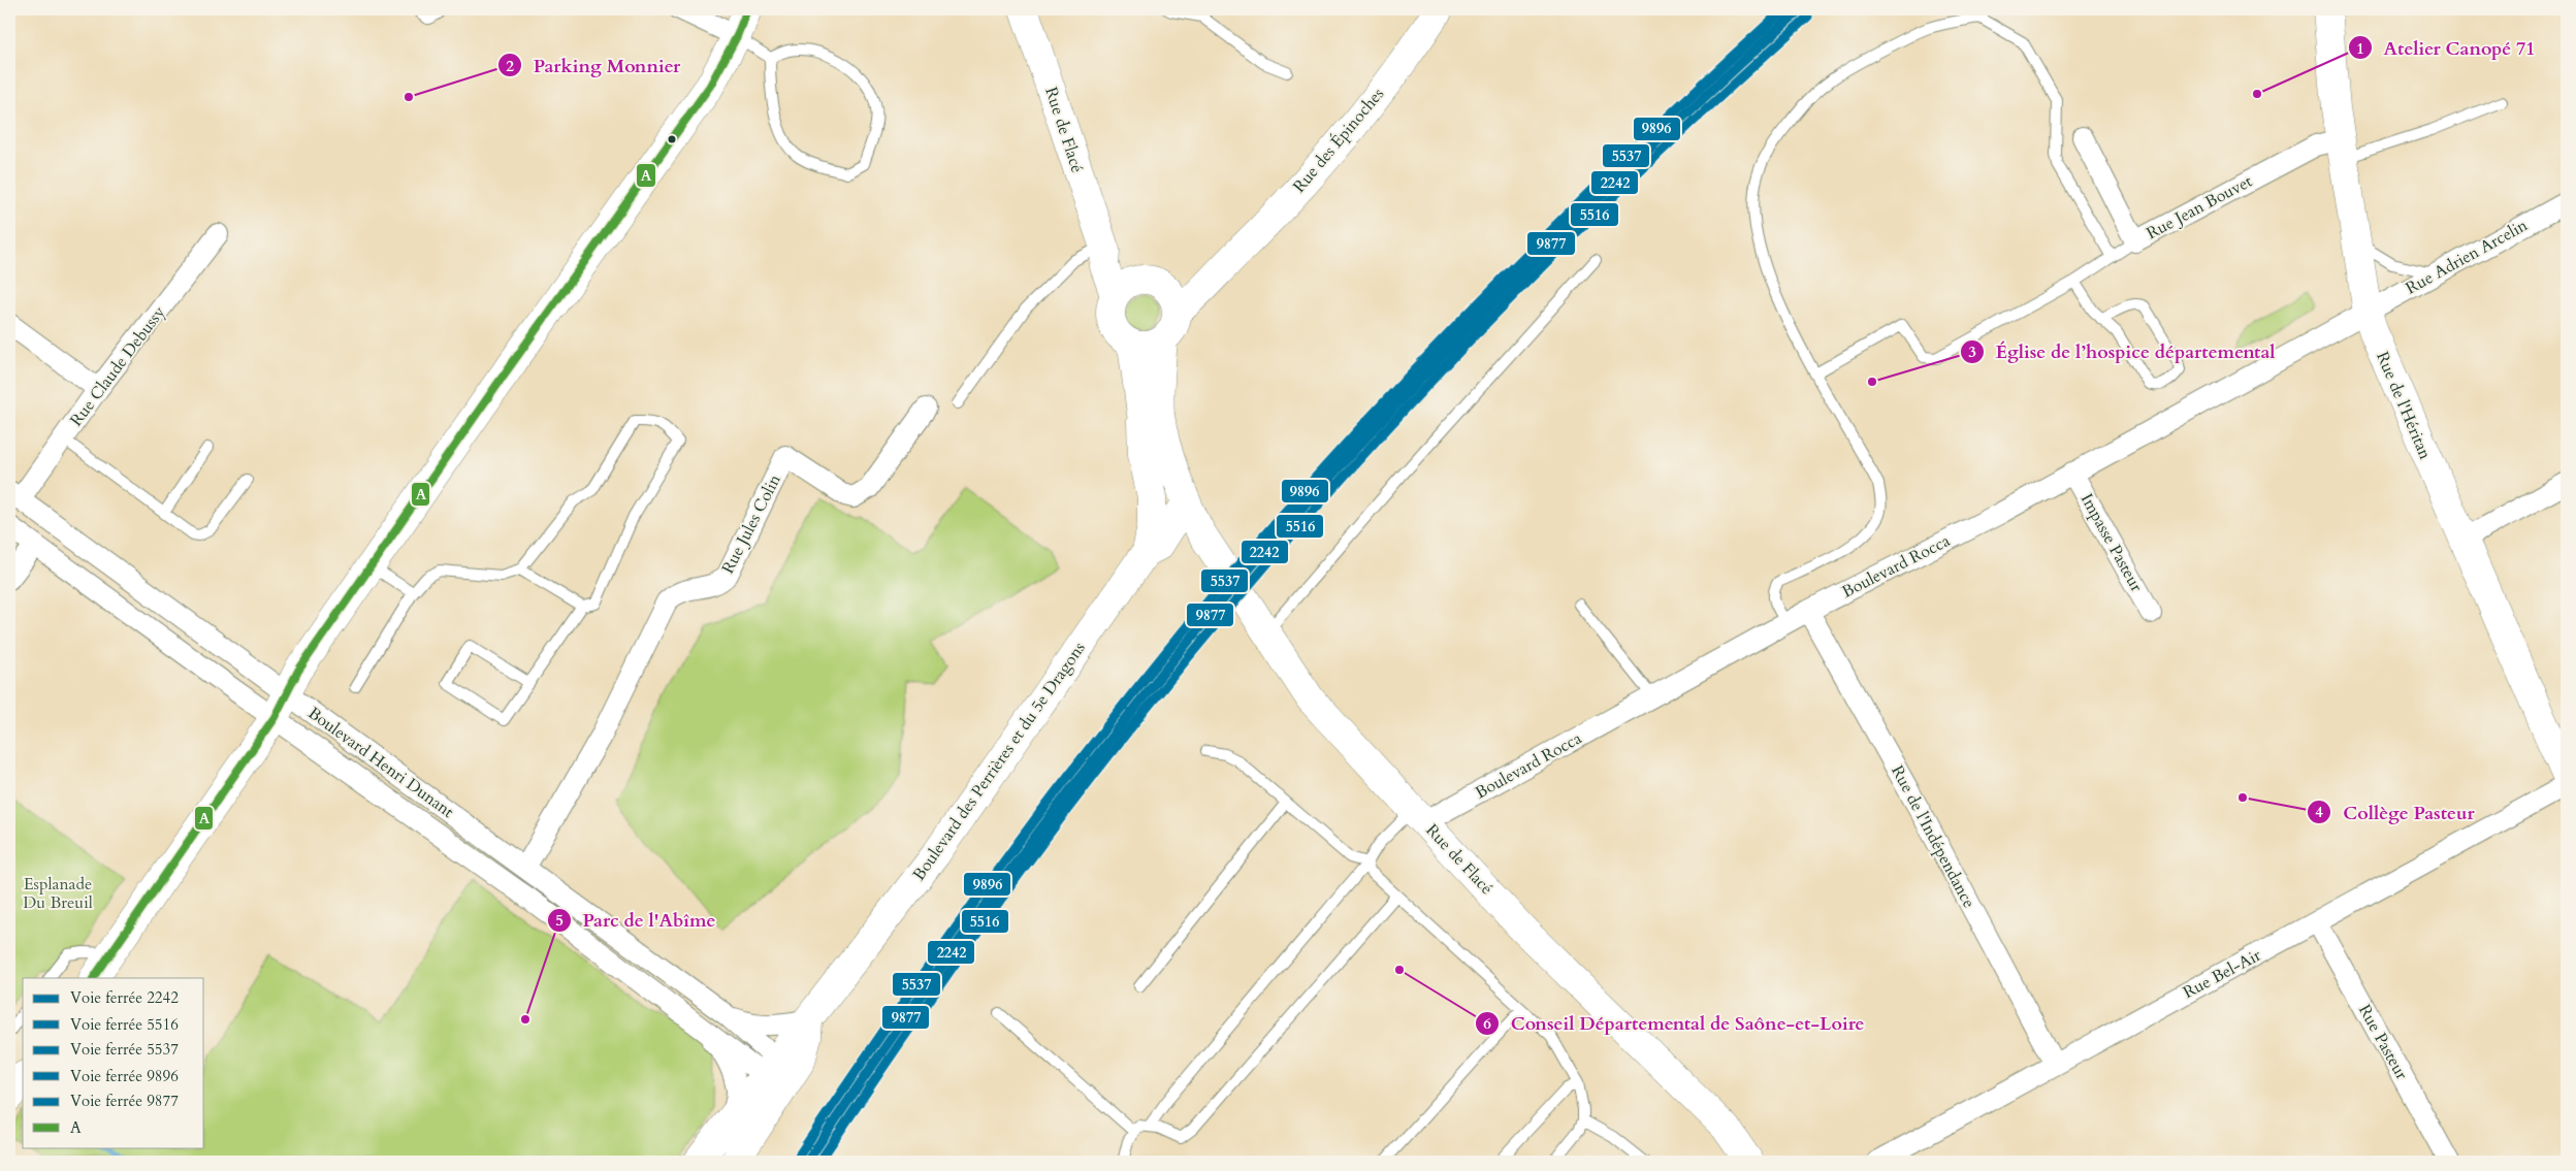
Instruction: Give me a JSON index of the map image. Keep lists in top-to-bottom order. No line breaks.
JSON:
{"streets":{"main road":["Rue de Flacé","Rue des Épinoches","Rue de l'Héritan","Boulevard des Perrières et du 5e Dragons"],"street":["Rue Jean Bouvet","Rue Adrien Arcelin","Rue Claude Debussy","Rue Jules Colin","Impasse Pasteur","Boulevard Rocca","Boulevard Henri Dunant","Rue de l'Indépendance","Rue Bel-Air","Rue Pasteur"]},"crossings":[["Rue de Flacé","Rue des Épinoches"],["Rue de Flacé","Boulevard Rocca"],["Rue de Flacé","Boulevard des Perrières et du 5e Dragons"],["Rue Jean Bouvet","Rue de l'Héritan"],["Rue Adrien Arcelin","Rue de l'Héritan"],["Rue Adrien Arcelin","Boulevard Rocca"],["Rue Claude Debussy","Boulevard Henri Dunant"],["Rue de l'Héritan","Boulevard Rocca"],["Rue Jules Colin","Boulevard Henri Dunant"],["Impasse Pasteur","Boulevard Rocca"],["Boulevard Rocca","Rue de l'Indépendance"],["Boulevard des Perrières et du 5e Dragons","Boulevard Henri Dunant"],["Rue de l'Indépendance","Rue Bel-Air"],["Rue Bel-Air","Rue Pasteur"]],"parks":["Esplanade Du Breuil"],"places":["Atelier Canopé 71","Parking Monnier","Église de l’hospice départemental","Collège Pasteur","Conseil Départemental de Saône-et-Loire","Parc de l'Abîme"],"lines":["rail line 2242","rail line 5537","rail line 9896","transit line A","rail line 5516","rail line 9877"],"legend":["Voie ferrée 2242","Voie ferrée 5516","Voie ferrée 5537","Voie ferrée 9896","Voie ferrée 9877","A"]}
